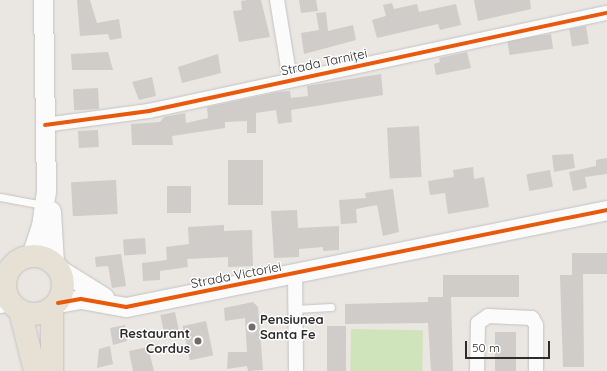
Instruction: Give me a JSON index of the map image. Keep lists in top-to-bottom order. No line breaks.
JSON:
{"streets":{"street":["Strada Tarniței","Strada Victoriei"]},"places":["Pensiunea Santa Fe","Restaurant Cordus"],"scale_bar":"50 m"}
